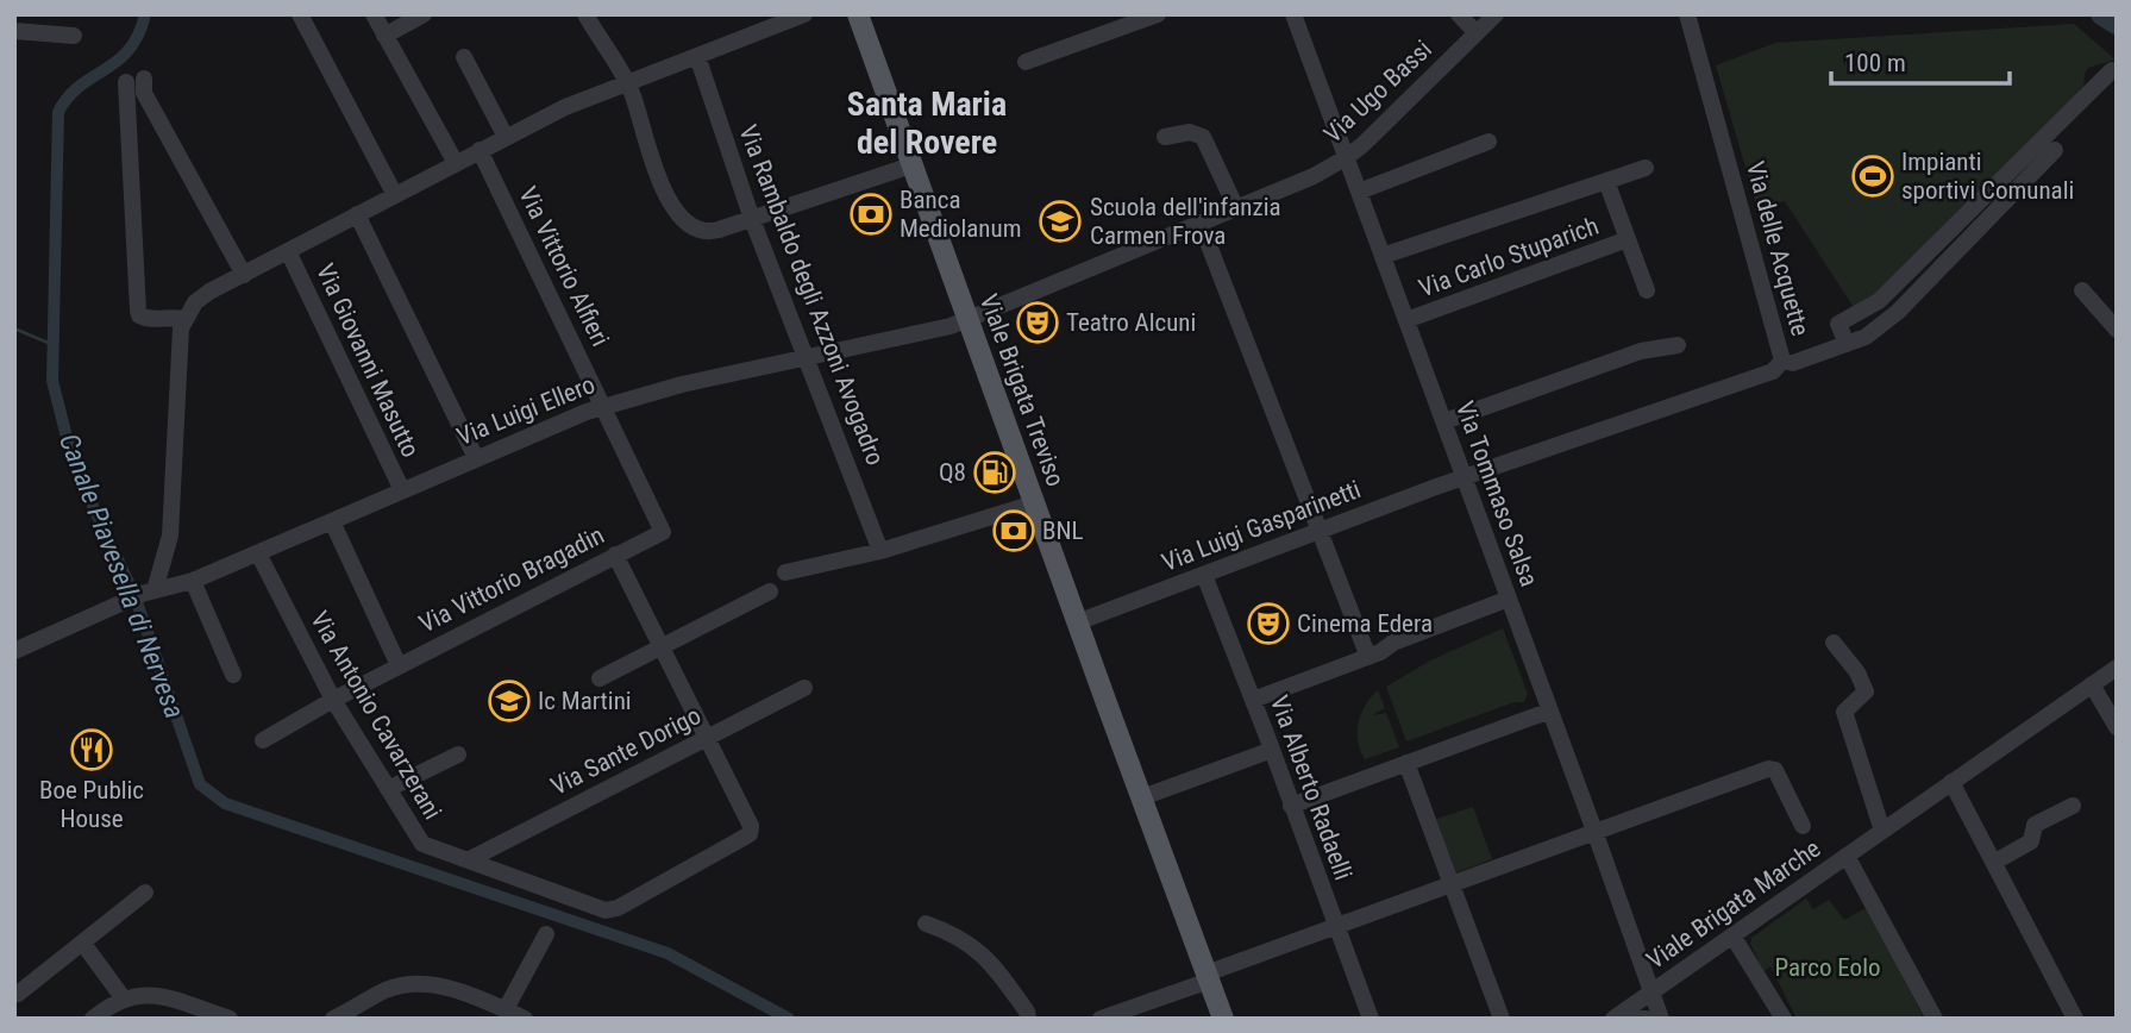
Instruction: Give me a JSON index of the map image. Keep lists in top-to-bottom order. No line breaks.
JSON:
{"streets":{"main road":["Viale Brigata Treviso"],"street":["Via Ugo Bassi","Via delle Acquette","Via Carlo Stuparich","Via Vittorio Alfieri","Via Rambaldo degli Azzoni Avogadro","Via Giovanni Masutto","Via Luigi Ellero","Via Tommaso Salsa","Via Luigi Gasparinetti","Via Vittorio Bragadin","Via Antonio Cavarzerani","Via Sante Dorigo","Via Alberto Radaelli","Viale Brigata Marche"]},"crossings":[["Via Ugo Bassi","Viale Brigata Treviso"],["Via Ugo Bassi","Via Luigi Ellero"],["Via Ugo Bassi","Via Tommaso Salsa"],["Via delle Acquette","Via Tommaso Salsa"],["Via delle Acquette","Via Luigi Gasparinetti"],["Via Carlo Stuparich","Via Tommaso Salsa"],["Via Vittorio Alfieri","Via Luigi Ellero"],["Via Vittorio Alfieri","Via Vittorio Bragadin"],["Via Rambaldo degli Azzoni Avogadro","Via Luigi Ellero"],["Via Giovanni Masutto","Via Luigi Ellero"],["Viale Brigata Treviso","Via Luigi Ellero"],["Viale Brigata Treviso","Via Luigi Gasparinetti"],["Via Luigi Ellero","Via Vittorio Bragadin"],["Via Luigi Ellero","Via Antonio Cavarzerani"],["Via Tommaso Salsa","Via Luigi Gasparinetti"],["Via Tommaso Salsa","Viale Brigata Marche"],["Via Luigi Gasparinetti","Via Alberto Radaelli"],["Via Vittorio Bragadin","Via Antonio Cavarzerani"],["Via Antonio Cavarzerani","Via Sante Dorigo"]],"districts":["Santa Maria del Rovere"],"water":["Canale Piavesella di Nervesa"],"parks":["Parco Eolo"],"places":{"sports":["Impianti sportivi Comunali"],"bank":["Banca Mediolanum","BNL"],"school or university":["Scuola dell'infanzia Carmen Frova","Ic Martini"],"theatre":["Teatro Alcuni","Cinema Edera"],"fuel station":["Q8"],"restaurant":["Boe Public House"]},"scale_bar":"100 m"}
